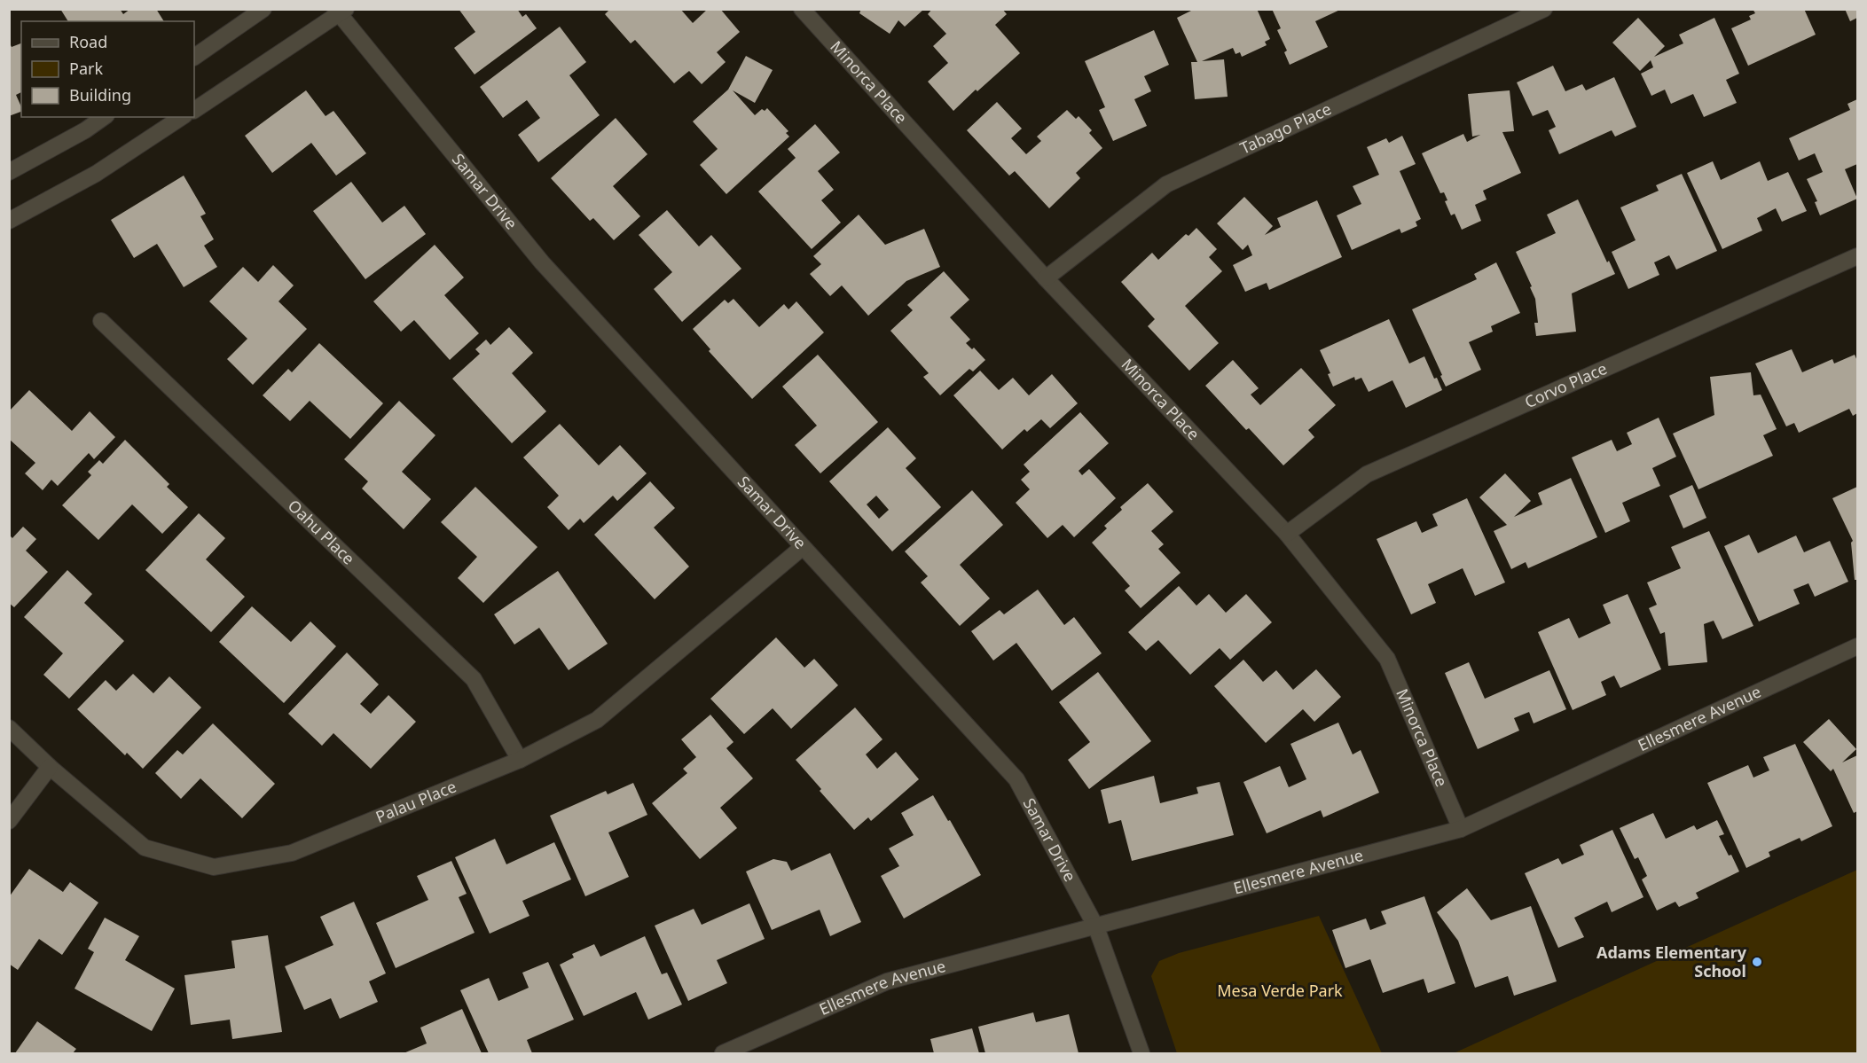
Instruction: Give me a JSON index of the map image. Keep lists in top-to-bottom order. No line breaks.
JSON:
{"streets":{"street":["Minorca Place","Tabago Place","Samar Drive","Corvo Place","Oahu Place","Ellesmere Avenue","Palau Place"]},"crossings":[["Minorca Place","Tabago Place"],["Minorca Place","Corvo Place"],["Minorca Place","Ellesmere Avenue"],["Samar Drive","Ellesmere Avenue"],["Samar Drive","Palau Place"],["Oahu Place","Palau Place"]],"parks":["Mesa Verde Park"],"places":["Adams Elementary School"],"legend":["Road","Park","Building"]}
